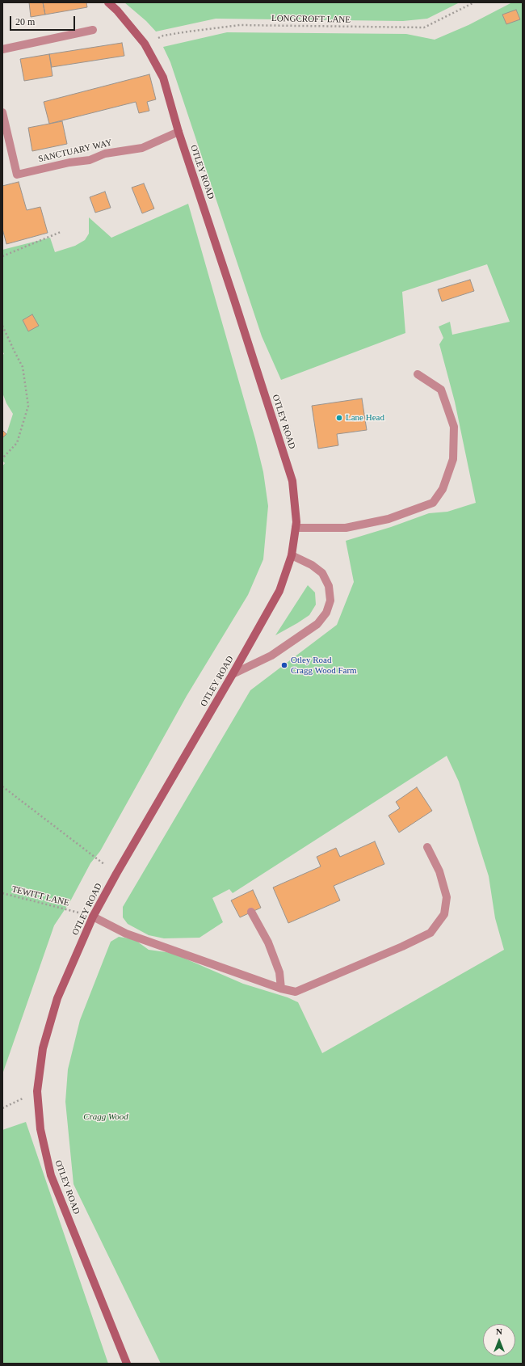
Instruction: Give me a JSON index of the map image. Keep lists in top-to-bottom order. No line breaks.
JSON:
{"streets":{"street":["SANCTUARY WAY","OTLEY ROAD"],"path":["LONGCROFT LANE","TEWITT LANE"]},"crossings":[["LONGCROFT LANE","OTLEY ROAD"],["SANCTUARY WAY","OTLEY ROAD"],["OTLEY ROAD","TEWITT LANE"]],"parks":["Cragg Wood"],"places":["Lane Head","Otley Road Cragg Wood Farm"],"scale_bar":"20 m","north":"top"}
